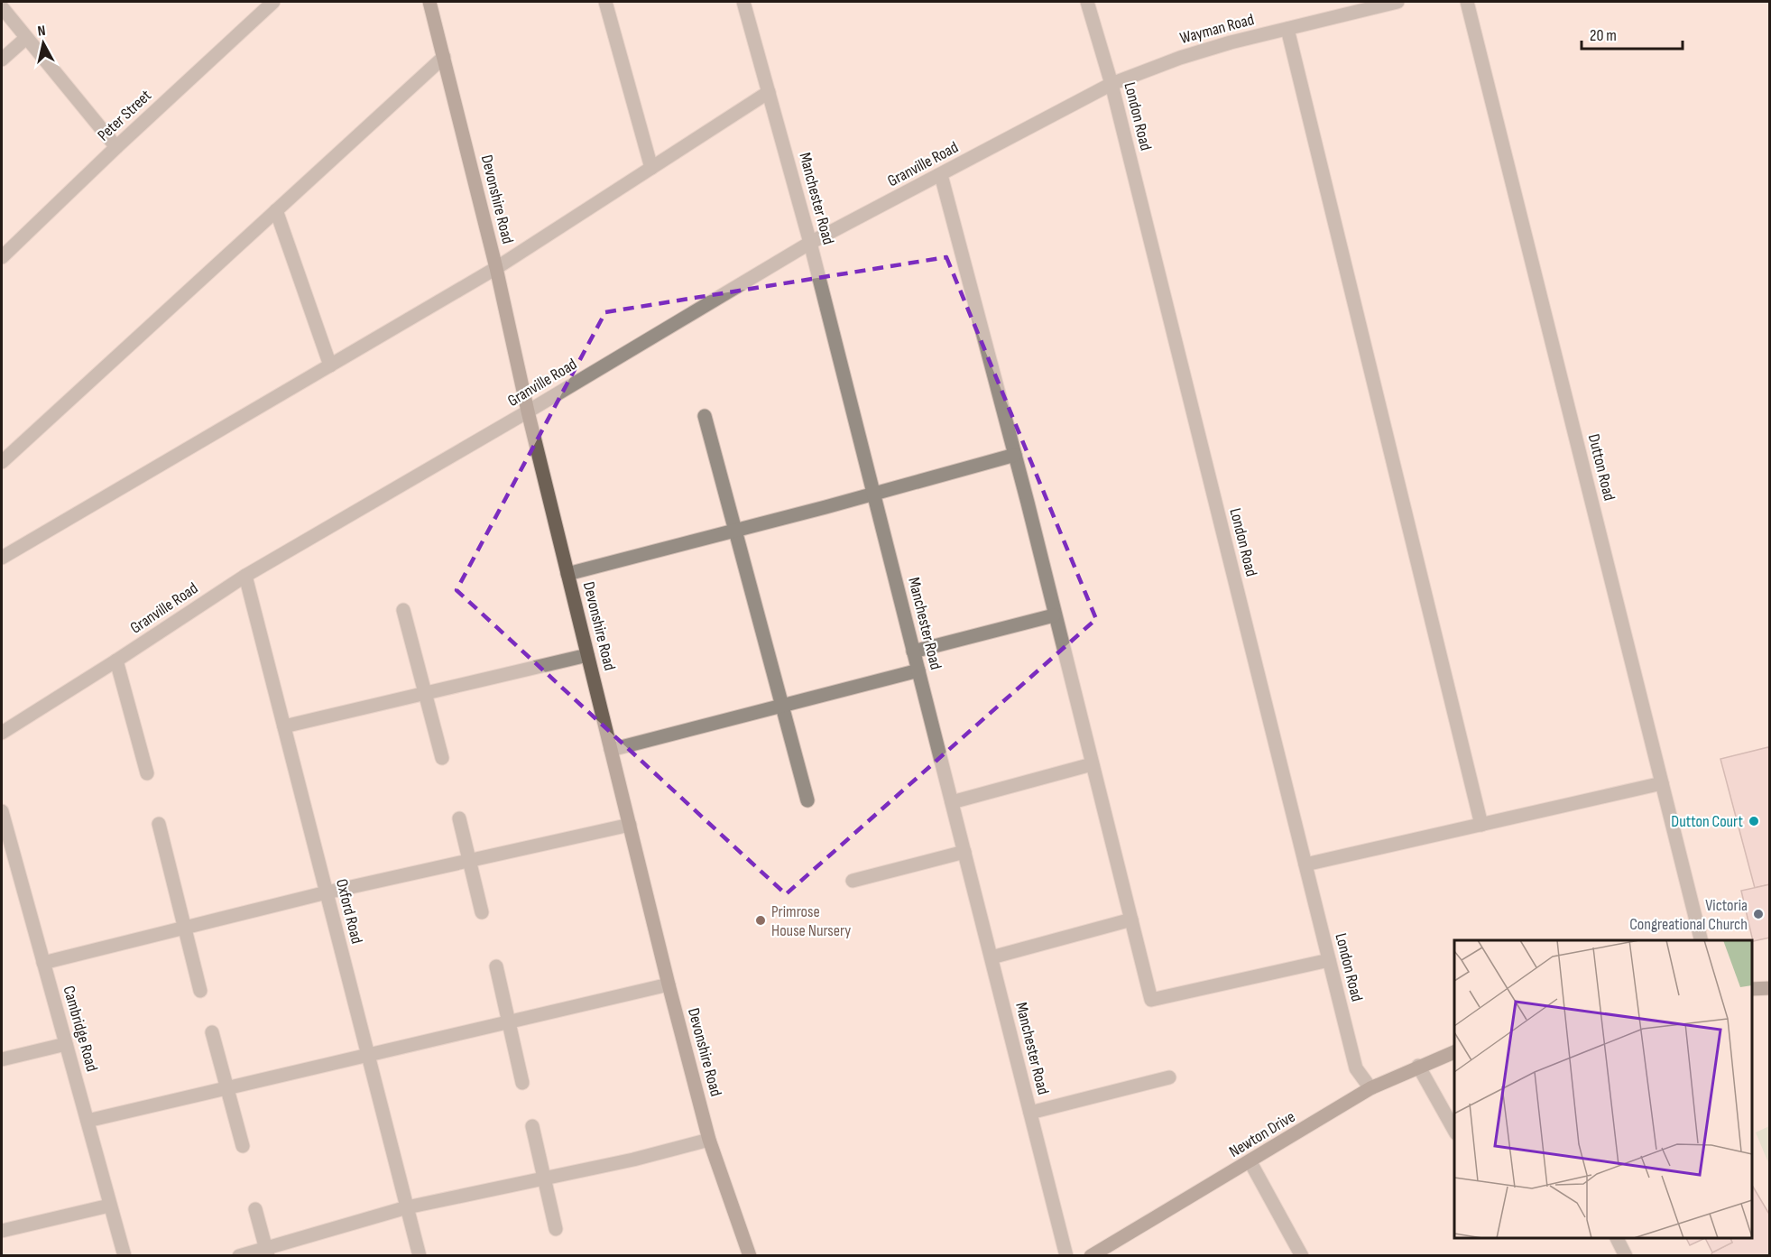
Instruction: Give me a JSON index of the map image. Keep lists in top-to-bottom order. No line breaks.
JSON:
{"streets":{"main road":["Devonshire Road","Newton Drive"],"street":["Wayman Road","Peter Street","London Road","Granville Road","Manchester Road","Dutton Road","Oxford Road","Cambridge Road"]},"crossings":[["Wayman Road","London Road"],["Wayman Road","Granville Road"],["London Road","Granville Road"],["London Road","Newton Drive"],["Granville Road","Manchester Road"],["Granville Road","Devonshire Road"],["Granville Road","Oxford Road"]],"places":["Dutton Court","Victoria Congreational Church","Primrose House Nursery"],"scale_bar":"20 m","north":"top"}
